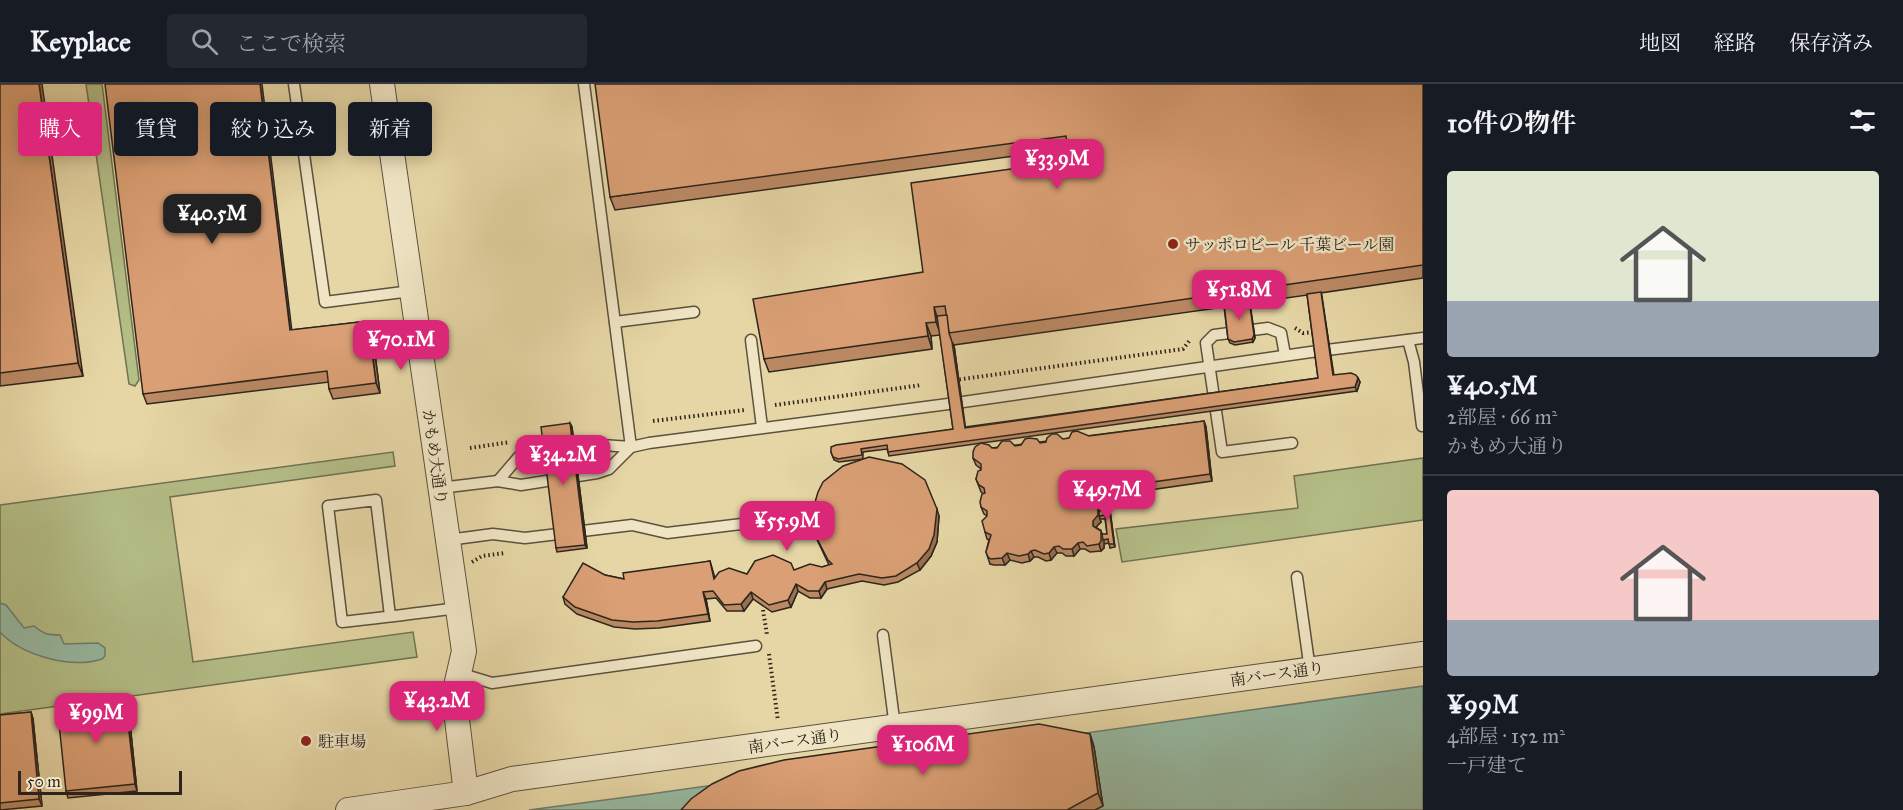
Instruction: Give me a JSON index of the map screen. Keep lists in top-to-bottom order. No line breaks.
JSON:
{"streets":{"street":["かもめ大通り","南バース通り"]},"crossings":[["かもめ大通り","南バース通り"]],"places":["サッポロビール 千葉ビール園","駐車場"],"scale_bar":"50 m","page":{"header":"Keyplace","search":"ここで検索","nav":["地図","経路","保存済み"],"heading":"10件の物件","chip":["購入","賃貸","絞り込み","新着"],"price":["¥33.9M","¥40.5M","¥51.8M","¥70.1M","¥34.2M","¥49.7M","¥55.9M","¥43.2M","¥99M","¥106M"],"list":[{"name":"¥40.5M","note":"2部屋 · 66 m² · かもめ大通り"},{"name":"¥99M","note":"4部屋 · 152 m² · 一戸建て"}],"scale":"50 m"}}
